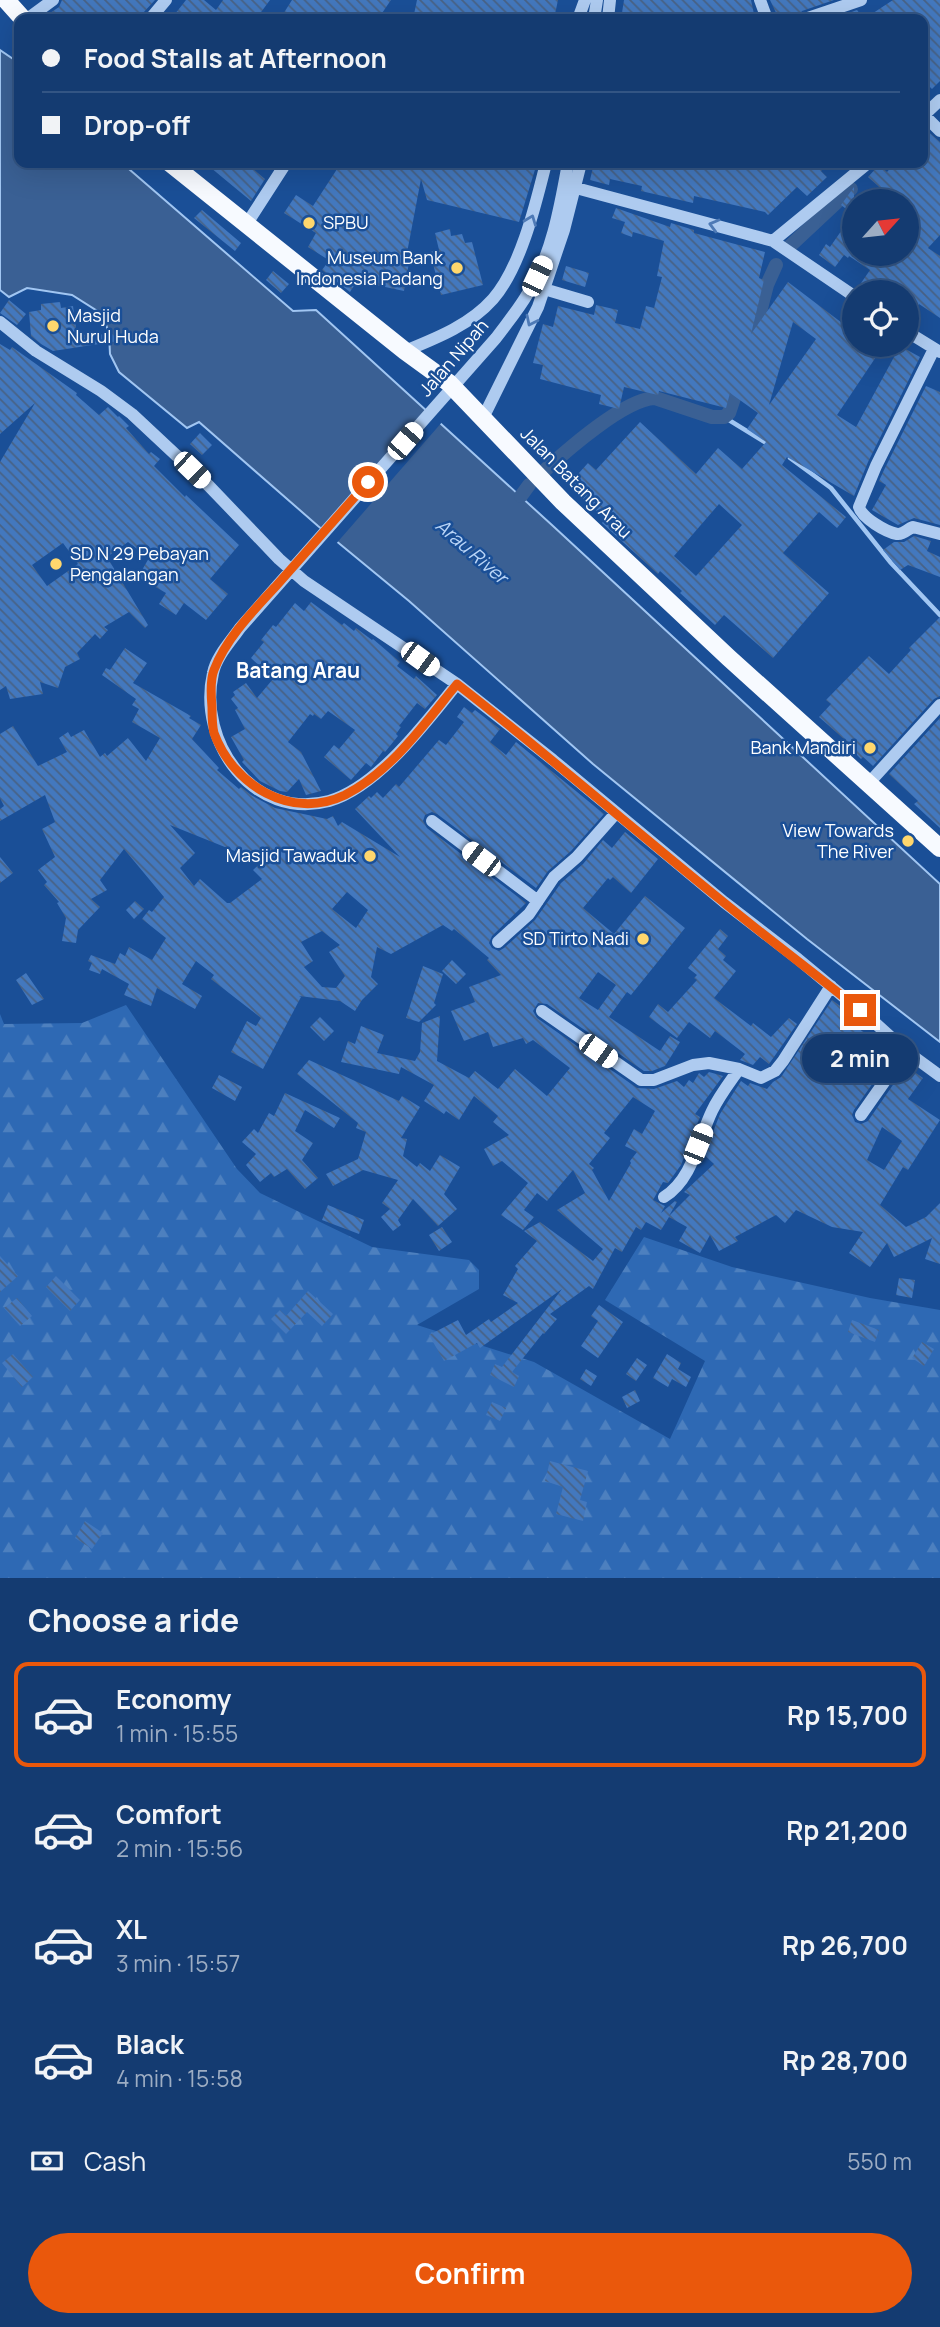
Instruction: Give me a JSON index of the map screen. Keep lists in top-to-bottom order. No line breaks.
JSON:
{"streets":{"main road":["Jalan Batang Arau"],"street":["Jalan Nipah"]},"crossings":[["Jalan Nipah","Jalan Batang Arau"]],"districts":["Batang Arau"],"water":["Arau River"],"places":["SPBU","Museum Bank Indonesia Padang","Masjid Nurul Huda","SD N 29 Pebayan Pengalangan","Bank Mandiri","View Towards The River","Masjid Tawaduk","SD Tirto Nadi"],"north":"top right","page":{"banner":["Food Stalls at Afternoon","Drop-off"],"bubble":"2 min","heading":"Choose a ride","list":[{"name":"Economy","note":"1 min · 15:55","value":"Rp 15,700"},{"name":"Comfort","note":"2 min · 15:56","value":"Rp 21,200"},{"name":"XL","note":"3 min · 15:57","value":"Rp 26,700"},{"name":"Black","note":"4 min · 15:58","value":"Rp 28,700"}],"pay":["Cash","550 m"],"buttons":"Confirm"}}
